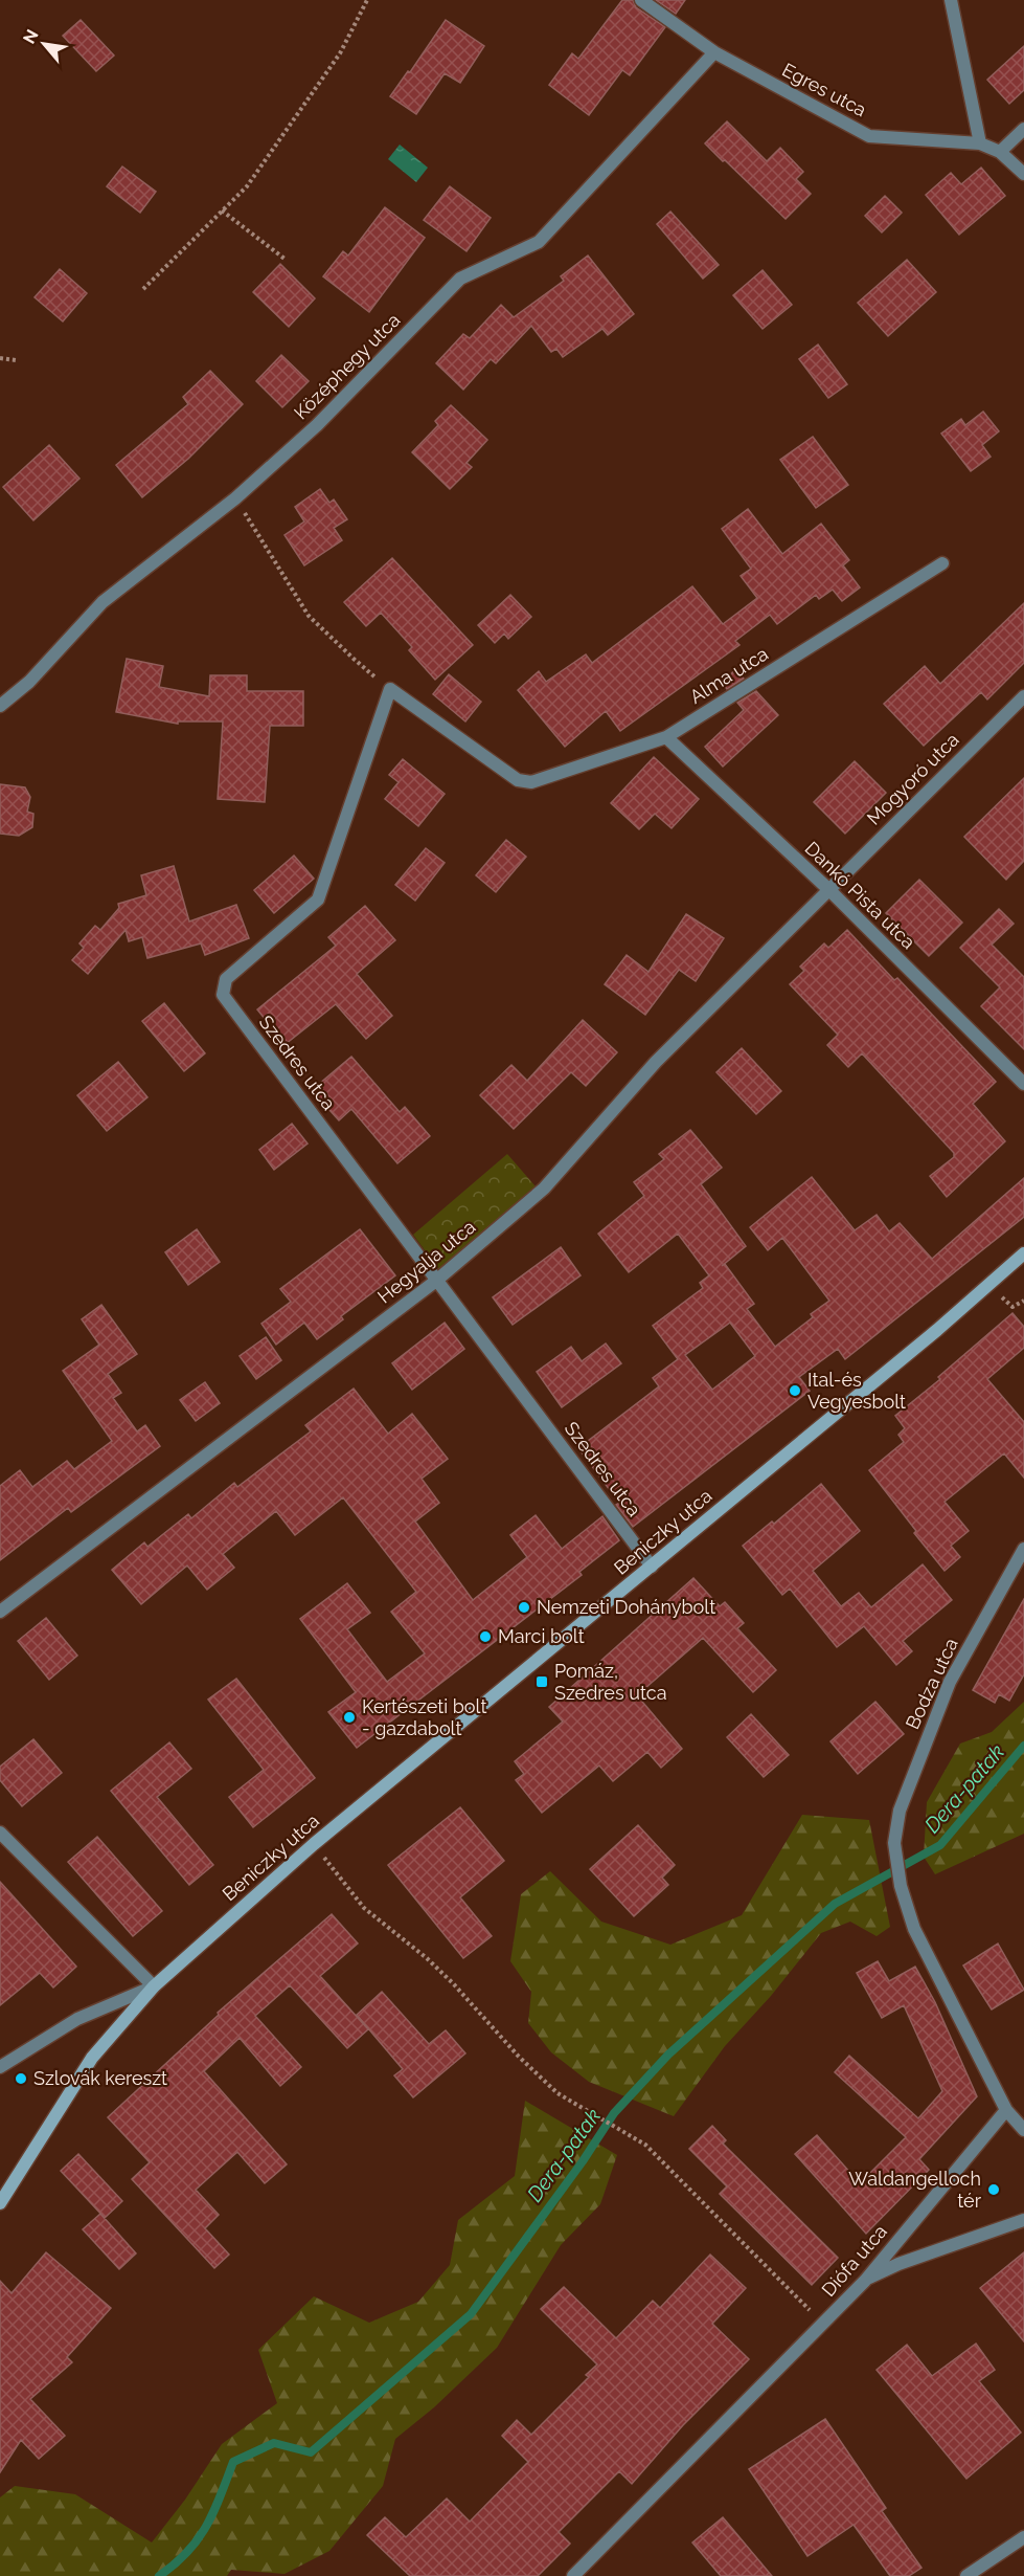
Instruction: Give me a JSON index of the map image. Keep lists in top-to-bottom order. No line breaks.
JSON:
{"streets":{"main road":["Beniczky utca"],"street":["Egres utca","Középhegy utca","Alma utca","Mogyoró utca","Dankó Pista utca","Szedres utca","Hegyalja utca","Bodza utca","Diófa utca"]},"crossings":[["Egres utca","Középhegy utca"],["Alma utca","Dankó Pista utca"],["Alma utca","Szedres utca"],["Mogyoró utca","Dankó Pista utca"],["Mogyoró utca","Hegyalja utca"],["Dankó Pista utca","Hegyalja utca"],["Szedres utca","Hegyalja utca"],["Szedres utca","Beniczky utca"],["Bodza utca","Diófa utca"]],"water":["Dera-patak"],"places":{"other":["Ital-és Vegyesbolt","Nemzeti Dohánybolt","Marci bolt","Kertészeti bolt - gazdabolt","Szlovák kereszt","Waldangelloch tér"],"transit":["Pomáz, Szedres utca"]},"north":"top left"}
